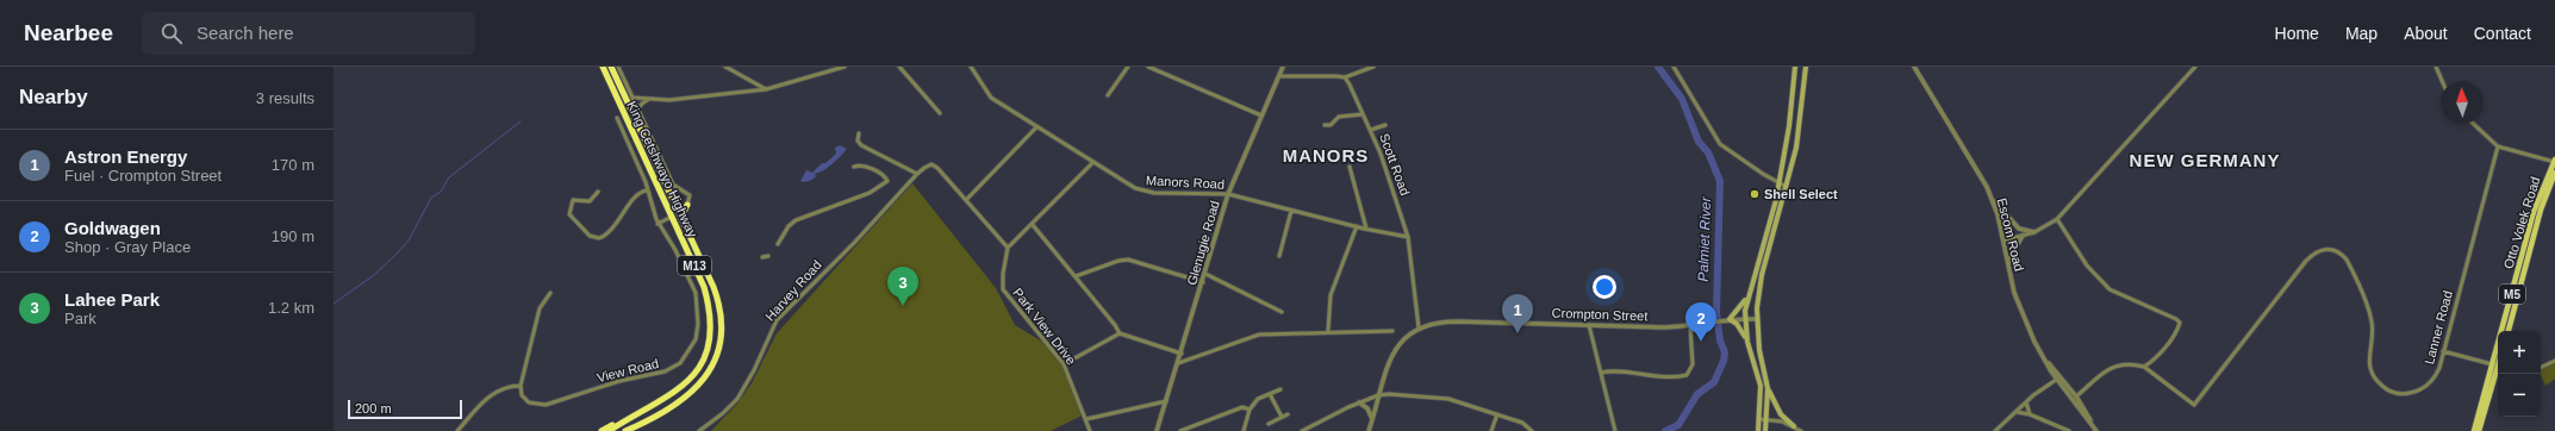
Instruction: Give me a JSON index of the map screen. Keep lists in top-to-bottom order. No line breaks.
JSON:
{"streets":{"highway":["King Cetshwayo Highway","M13"],"main road":["Otto Volek Road","M5"],"street":["Scott Road","Manors Road","Escom Road","Glenugie Road","Harvey Road","Crompton Street","Park View Drive","Lanner Road","View Road"]},"crossings":[["Scott Road","Manors Road"],["Scott Road","Crompton Street"],["Manors Road","Glenugie Road"]],"districts":["MANORS","NEW GERMANY"],"water":["Palmiet River"],"places":["Shell Select"],"scale_bar":"200 m","north":"top","page":{"header":"Nearbee","search":"Search here","nav":["Home","Map","About","Contact"],"heading":["Nearby","3 results"],"list":[{"mark":"1","name":"Astron Energy","note":"Fuel · Crompton Street","value":"170 m"},{"mark":"2","name":"Goldwagen","note":"Shop · Gray Place","value":"190 m"},{"mark":"3","name":"Lahee Park","note":"Park","value":"1.2 km"}],"pins":["3","1","2"],"map_buttons":["+","−"],"scale":"200 m"}}
